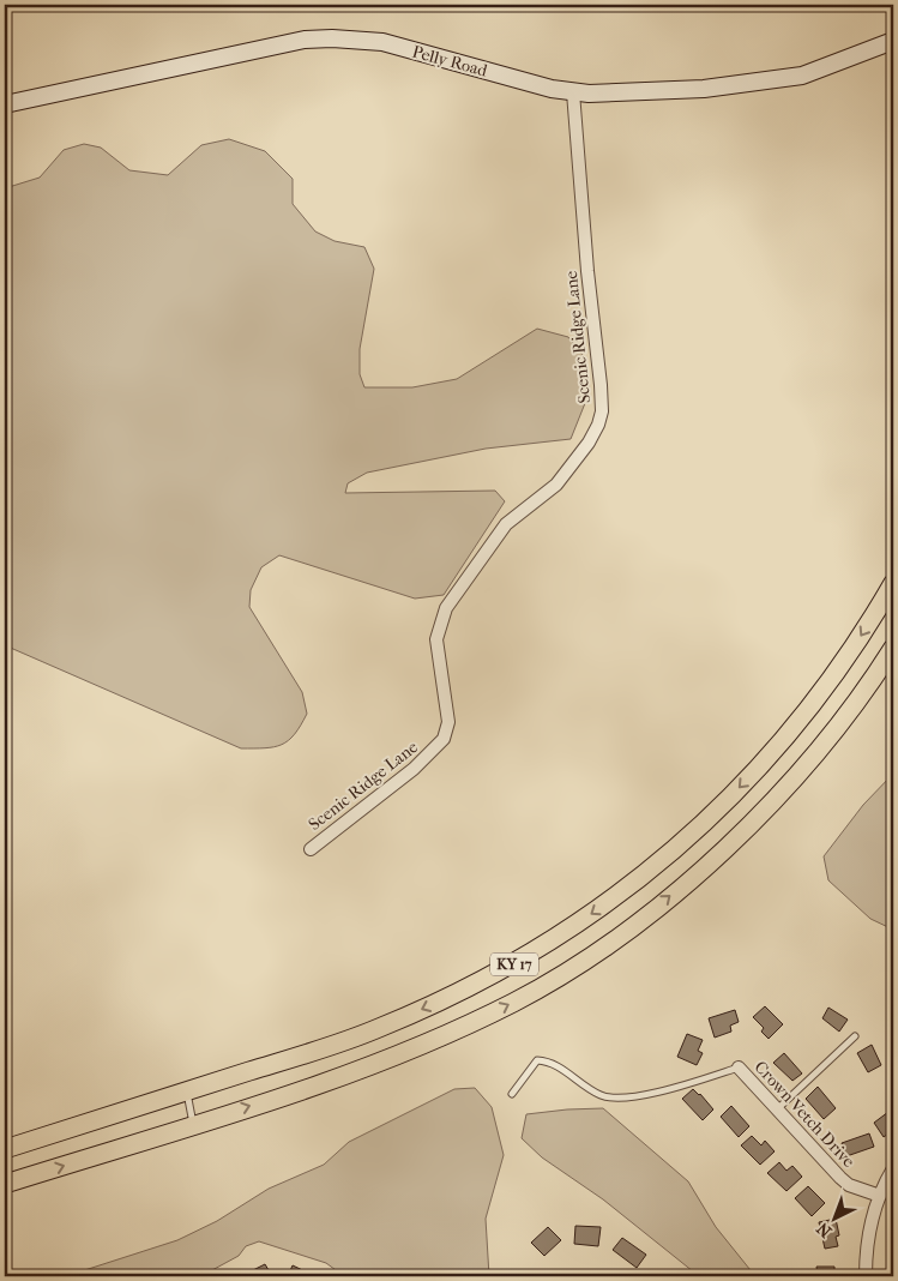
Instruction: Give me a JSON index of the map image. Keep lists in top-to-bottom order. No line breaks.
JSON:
{"streets":{"main road":["KY 17"],"street":["Pelly Road","Scenic Ridge Lane","Crown Vetch Drive"]},"crossings":[["Pelly Road","Scenic Ridge Lane"]],"north":"bottom left"}
